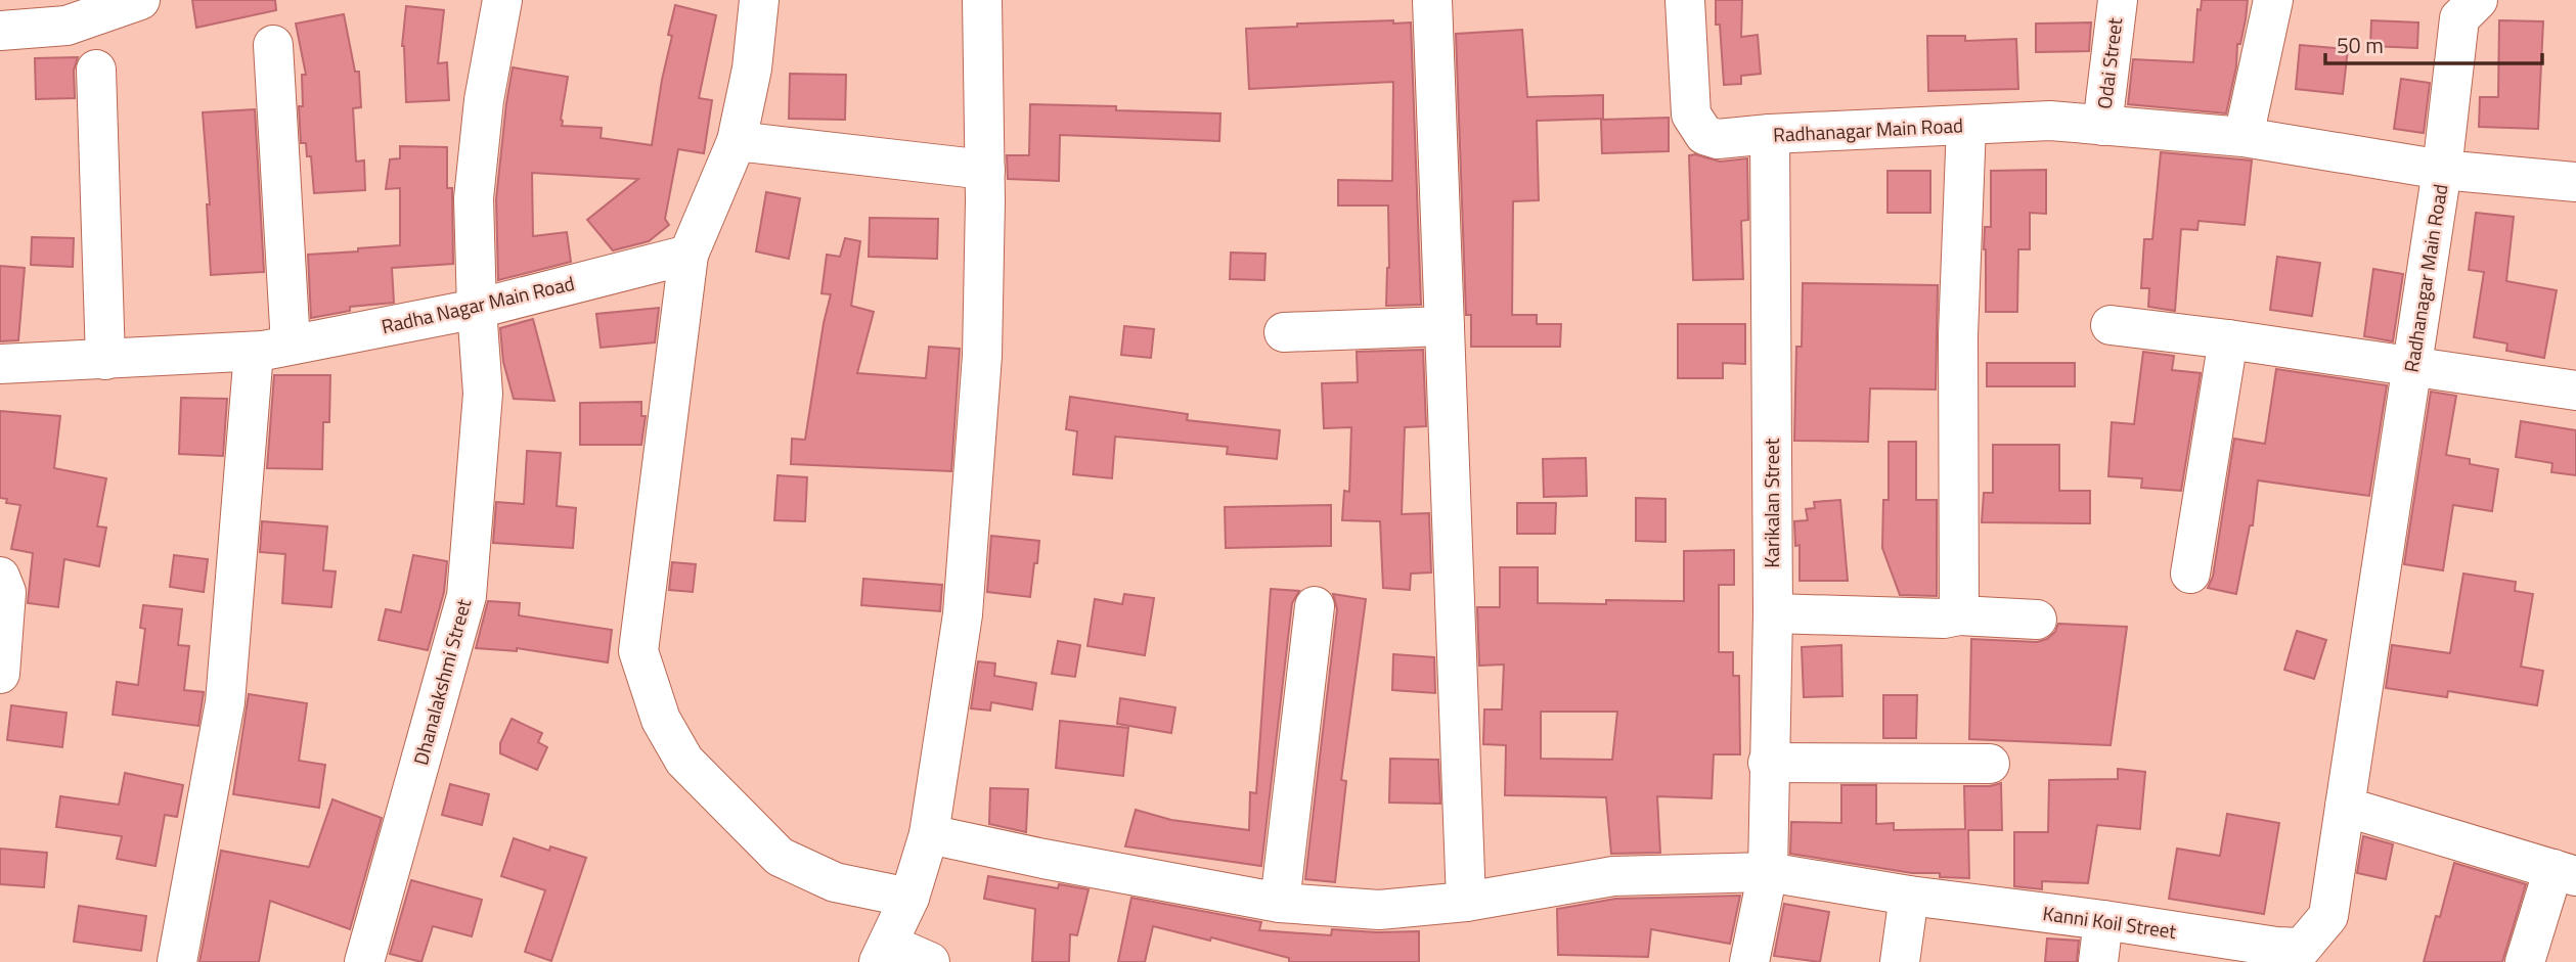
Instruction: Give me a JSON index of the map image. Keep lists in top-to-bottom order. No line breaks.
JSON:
{"streets":{"street":["Odai Street","Radhanagar Main Road","Radha Nagar Main Road","Karikalan Street","Dhanalakshmi Street","Kanni Koil Street"]},"crossings":[["Odai Street","Radhanagar Main Road"],["Radhanagar Main Road","Karikalan Street"],["Radhanagar Main Road","Kanni Koil Street"],["Radha Nagar Main Road","Dhanalakshmi Street"],["Karikalan Street","Kanni Koil Street"]],"scale_bar":"50 m"}
